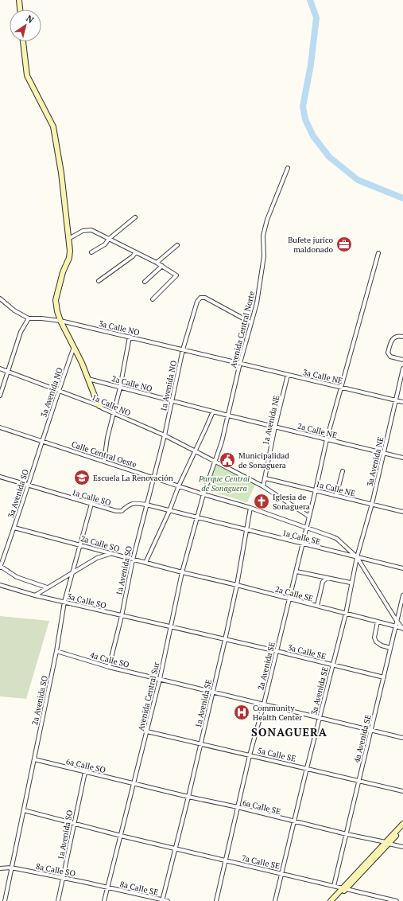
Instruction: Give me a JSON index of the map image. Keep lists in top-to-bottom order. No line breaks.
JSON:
{"streets":{"street":["3a Calle NO","Avenida Central Norte","3a Calle NE","2a Calle NO","1a Avenida NO","3a Avenida NO","1a Calle NO","1a Avenida NE","2a Calle NE","Calle Central Oeste","3a Avenida NE","1a Calle NE","3a Avenida SO","1a Calle SO","1a Calle SE","2a Calle SO","1a Avenida SO","2a Calle SE","3a Calle SO","3a Calle SE","4a Calle SO","2a Avenida SE","3a Avenida SE","Avenida Central Sur","2a Avenida SO","1a Avenida SE","4a Avenida SE","5a Calle SE","6a Calle SO","6a Calle SE","7a Calle SE","8a Calle SO","8a Calle SE"]},"crossings":[["3a Calle NO","Avenida Central Norte"],["3a Calle NO","3a Calle NE"],["3a Calle NO","1a Avenida NO"],["Avenida Central Norte","3a Calle NE"],["Avenida Central Norte","2a Calle NO"],["Avenida Central Norte","1a Avenida NO"],["Avenida Central Norte","1a Calle NO"],["Avenida Central Norte","2a Calle NE"],["Avenida Central Norte","Calle Central Oeste"],["Avenida Central Norte","Avenida Central Sur"],["3a Calle NE","1a Avenida NE"],["3a Calle NE","3a Avenida NE"],["3a Calle NE","2a Avenida SE"],["2a Calle NO","1a Avenida NO"],["2a Calle NO","2a Calle NE"],["1a Avenida NO","1a Calle NO"],["1a Avenida NO","Calle Central Oeste"],["1a Avenida NO","1a Avenida SO"],["3a Avenida NO","1a Calle NO"],["3a Avenida NO","Calle Central Oeste"],["3a Avenida NO","3a Avenida SO"],["1a Avenida NE","2a Calle NE"],["1a Avenida NE","1a Calle NE"],["2a Calle NE","3a Avenida NE"],["2a Calle NE","2a Avenida SE"],["Calle Central Oeste","3a Avenida NE"],["Calle Central Oeste","3a Avenida SO"],["Calle Central Oeste","1a Calle SE"],["Calle Central Oeste","1a Avenida SO"],["Calle Central Oeste","2a Avenida SE"],["Calle Central Oeste","3a Avenida SE"],["Calle Central Oeste","Avenida Central Sur"],["Calle Central Oeste","1a Avenida SE"],["3a Avenida NE","1a Calle NE"],["3a Avenida NE","1a Calle SE"],["3a Avenida NE","3a Avenida SE"],["1a Calle NE","2a Avenida SE"],["3a Avenida SO","1a Calle SO"],["3a Avenida SO","2a Calle SO"],["1a Calle SO","1a Calle SE"],["1a Calle SO","1a Avenida SO"],["1a Calle SO","Avenida Central Sur"],["1a Calle SO","2a Avenida SO"],["1a Calle SE","2a Avenida SE"],["1a Calle SE","3a Avenida SE"],["1a Calle SE","Avenida Central Sur"],["1a Calle SE","1a Avenida SE"],["2a Calle SO","1a Avenida SO"],["2a Calle SO","2a Calle SE"],["2a Calle SO","Avenida Central Sur"],["2a Calle SO","2a Avenida SO"],["1a Avenida SO","3a Calle SO"],["1a Avenida SO","4a Calle SO"],["1a Avenida SO","6a Calle SO"],["1a Avenida SO","7a Calle SE"],["1a Avenida SO","8a Calle SO"],["2a Calle SE","2a Avenida SE"],["2a Calle SE","3a Avenida SE"],["2a Calle SE","Avenida Central Sur"],["2a Calle SE","1a Avenida SE"],["2a Calle SE","4a Avenida SE"],["3a Calle SO","3a Calle SE"],["3a Calle SO","Avenida Central Sur"],["3a Calle SO","2a Avenida SO"],["3a Calle SE","2a Avenida SE"],["3a Calle SE","3a Avenida SE"],["3a Calle SE","Avenida Central Sur"],["3a Calle SE","1a Avenida SE"],["3a Calle SE","4a Avenida SE"],["4a Calle SO","2a Avenida SE"],["4a Calle SO","3a Avenida SE"],["4a Calle SO","Avenida Central Sur"],["4a Calle SO","2a Avenida SO"],["4a Calle SO","1a Avenida SE"],["4a Calle SO","4a Avenida SE"],["2a Avenida SE","5a Calle SE"],["2a Avenida SE","6a Calle SE"],["2a Avenida SE","7a Calle SE"],["3a Avenida SE","5a Calle SE"],["3a Avenida SE","6a Calle SE"],["3a Avenida SE","7a Calle SE"],["Avenida Central Sur","5a Calle SE"],["Avenida Central Sur","6a Calle SO"],["Avenida Central Sur","6a Calle SE"],["Avenida Central Sur","7a Calle SE"],["Avenida Central Sur","8a Calle SO"],["Avenida Central Sur","8a Calle SE"],["2a Avenida SO","6a Calle SO"],["2a Avenida SO","7a Calle SE"],["2a Avenida SO","8a Calle SO"],["1a Avenida SE","5a Calle SE"],["1a Avenida SE","6a Calle SE"],["1a Avenida SE","7a Calle SE"],["1a Avenida SE","8a Calle SE"],["4a Avenida SE","5a Calle SE"],["4a Avenida SE","6a Calle SE"],["4a Avenida SE","7a Calle SE"],["6a Calle SO","6a Calle SE"],["8a Calle SO","8a Calle SE"]],"districts":["SONAGUERA"],"parks":["Parque Central de Sonaguera"],"places":{"office":["Bufete jurico maldonado"],"public building":["Municipalidad de Sonaguera"],"school or university":["Escuela La Renovación"],"church":["Iglesia de Sonaguera"],"hospital":["Community Health Center"]},"north":"top right"}
